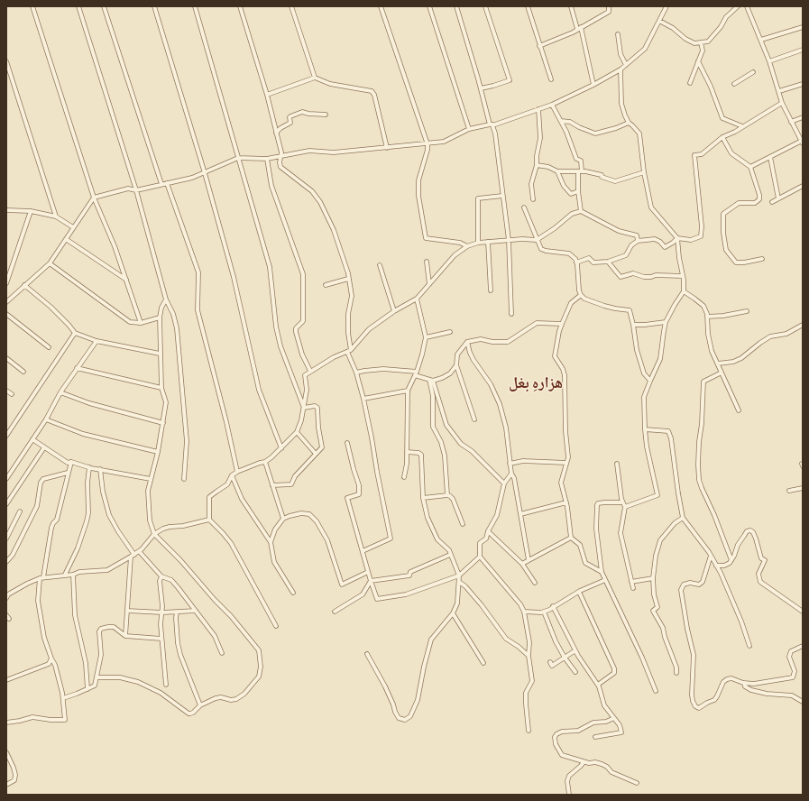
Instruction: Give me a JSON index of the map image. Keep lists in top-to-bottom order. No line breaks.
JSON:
{"districts":["هزارهِ بغل"]}
